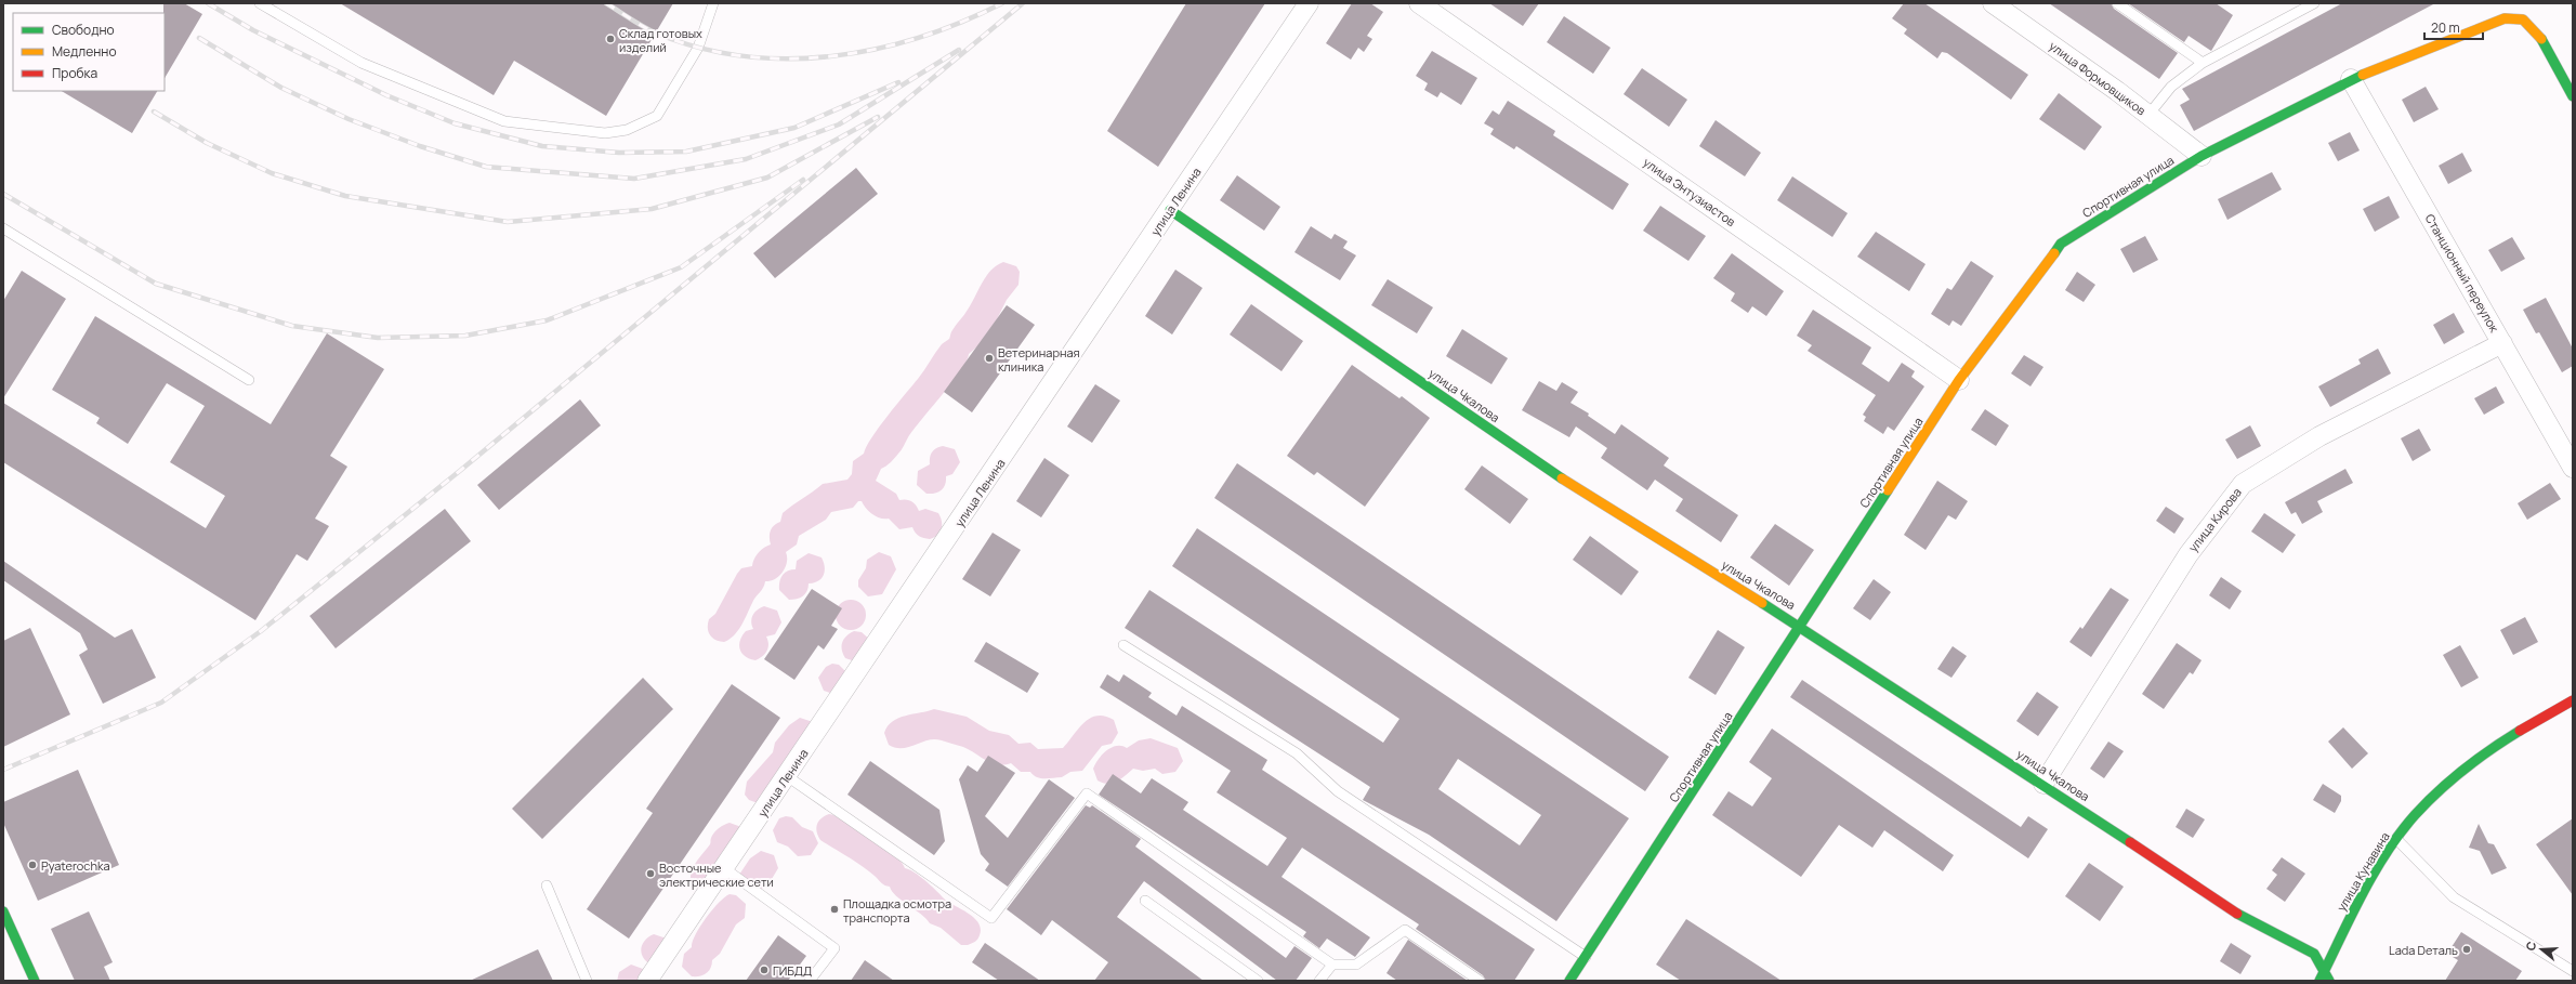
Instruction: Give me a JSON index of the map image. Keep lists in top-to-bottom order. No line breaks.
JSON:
{"streets":{"street":["улица Формовщиков","Спортивная улица","улица Энтузиастов","улица Ленина","Станционный переулок","улица Чкалова","улица Кирова","улица Кунавина"]},"crossings":[["улица Формовщиков","Спортивная улица"],["Спортивная улица","улица Энтузиастов"],["Спортивная улица","Станционный переулок"],["Спортивная улица","улица Чкалова"],["улица Ленина","улица Чкалова"],["Станционный переулок","улица Кирова"],["улица Чкалова","улица Кирова"],["улица Чкалова","улица Кунавина"]],"places":["Склад готовых изделий","Ветеринарная клиника","Pyaterochka","Восточные электрические сети","Площадка осмотра транспорта","Lada Dеталь","ГИБДД"],"legend":["Свободно","Медленно","Пробка"],"scale_bar":"20 m","north":"left"}
